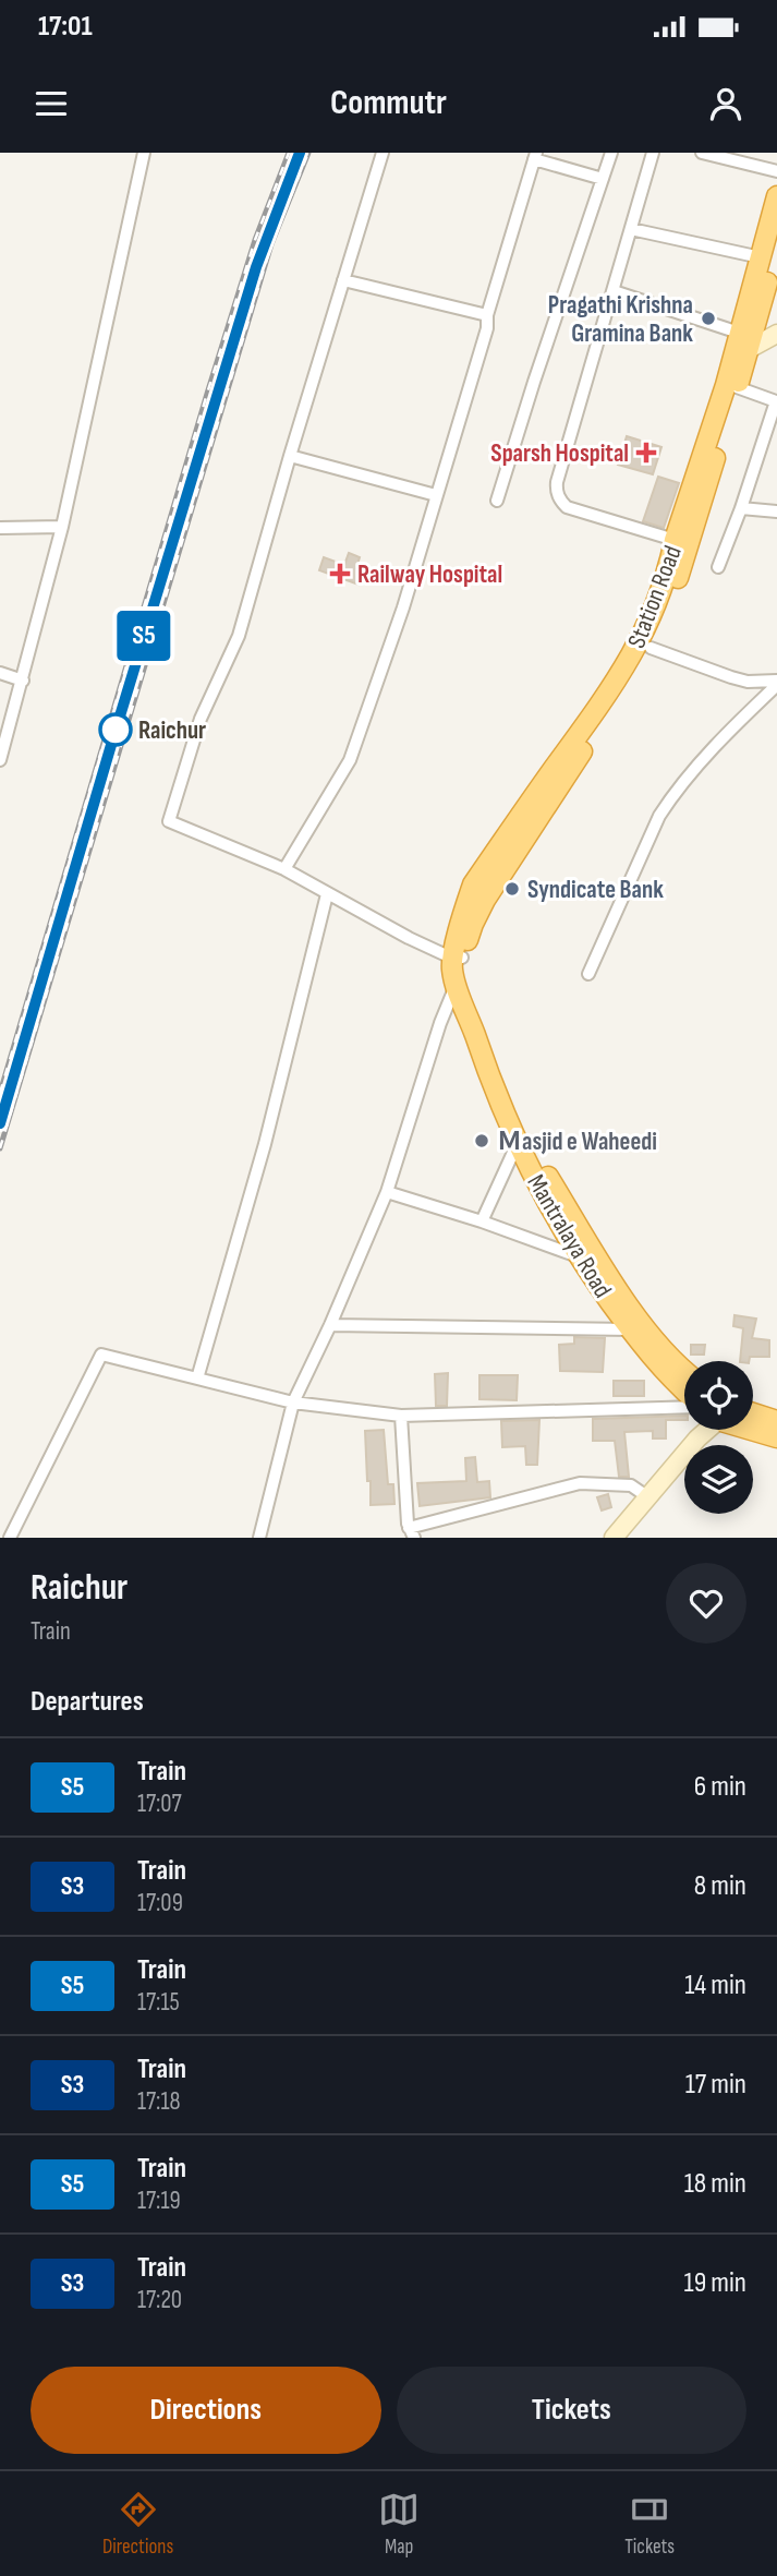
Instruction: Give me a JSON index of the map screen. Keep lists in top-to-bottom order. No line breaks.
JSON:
{"streets":{"highway":["Station Road","Mantralaya Road"]},"crossings":[["Station Road","Mantralaya Road"]],"places":{"other":["Pragathi Krishna Gramina Bank","Raichur","Syndicate Bank","Ｍasjid e Waheedi"],"health":["Sparsh Hospital","Railway Hospital"]},"page":{"status":"17:01","header":"Commutr","on_map":"S5","heading":[["Raichur","Train"],"Departures"],"list":[{"mark":"S5","name":"Train","note":"17:07","value":"6 min"},{"mark":"S3","name":"Train","note":"17:09","value":"8 min"},{"mark":"S5","name":"Train","note":"17:15","value":"14 min"},{"mark":"S3","name":"Train","note":"17:18","value":"17 min"},{"mark":"S5","name":"Train","note":"17:19","value":"18 min"},{"mark":"S3","name":"Train","note":"17:20","value":"19 min"}],"buttons":["Directions","Tickets"],"tabs":["Directions","Map","Tickets"]}}
